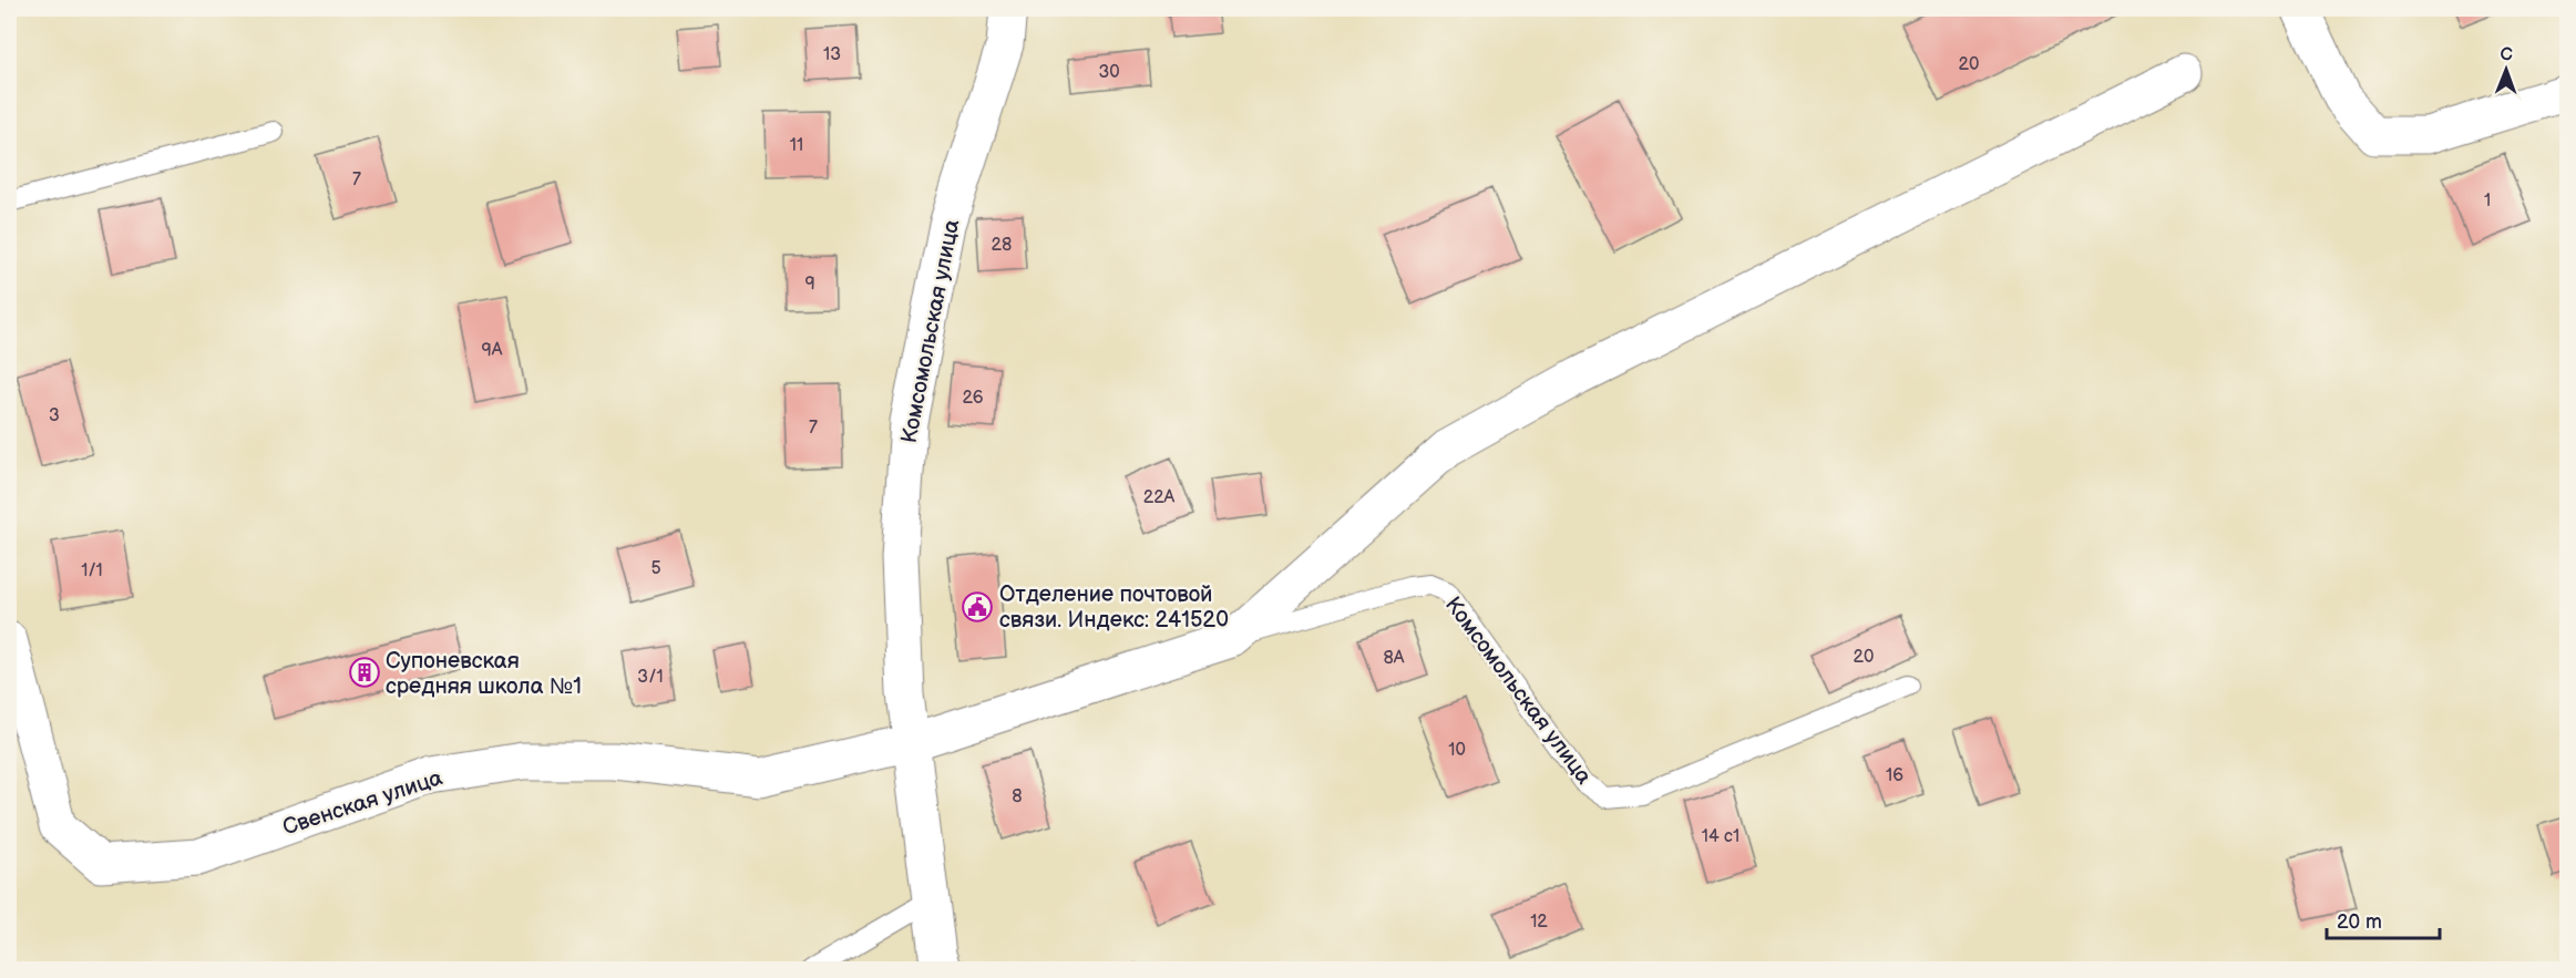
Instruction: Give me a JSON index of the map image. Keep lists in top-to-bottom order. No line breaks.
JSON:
{"streets":{"street":["Комсомольская улица","Свенская улица"]},"crossings":[["Комсомольская улица","Свенская улица"]],"places":{"public building":["Отделение почтовой связи. Индекс: 241520"],"building":["Супоневская средняя школа №1"]},"house_numbers":["13","20","30","11","7","1","28","9","9А","26","3","7","22А","5","1/1","20","8А","3/1","10","16","8","14 с1","12"],"scale_bar":"20 m","north":"top"}
